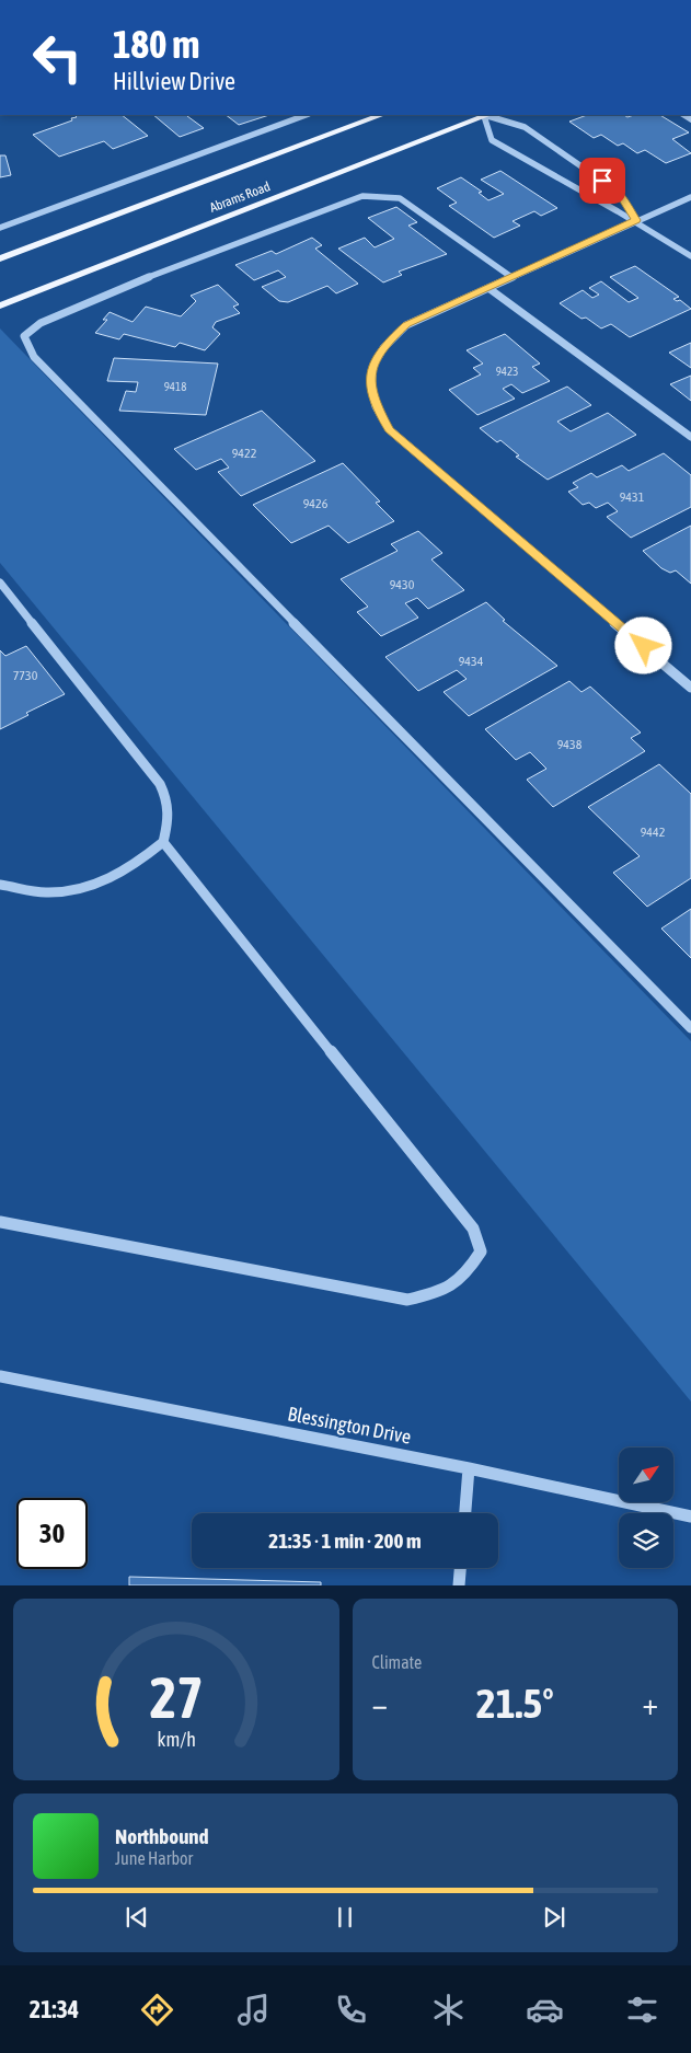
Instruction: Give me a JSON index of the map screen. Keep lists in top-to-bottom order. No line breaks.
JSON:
{"streets":{"main road":["Abrams Road"],"street":["Blessington Drive"]},"house_numbers":["9423","9418","9422","9431","9426","9430","9434","7730","9438","9442"],"north":"top right","page":{"turn":["180 m","Hillview Drive"],"limit":"30","trip":"21:35 · 1 min · 200 m","tile":"Climate","heat":["−","21.5°","+"],"song":["Northbound","June Harbor"],"tabs":"21:34","gauge":["27","km/h"]}}
